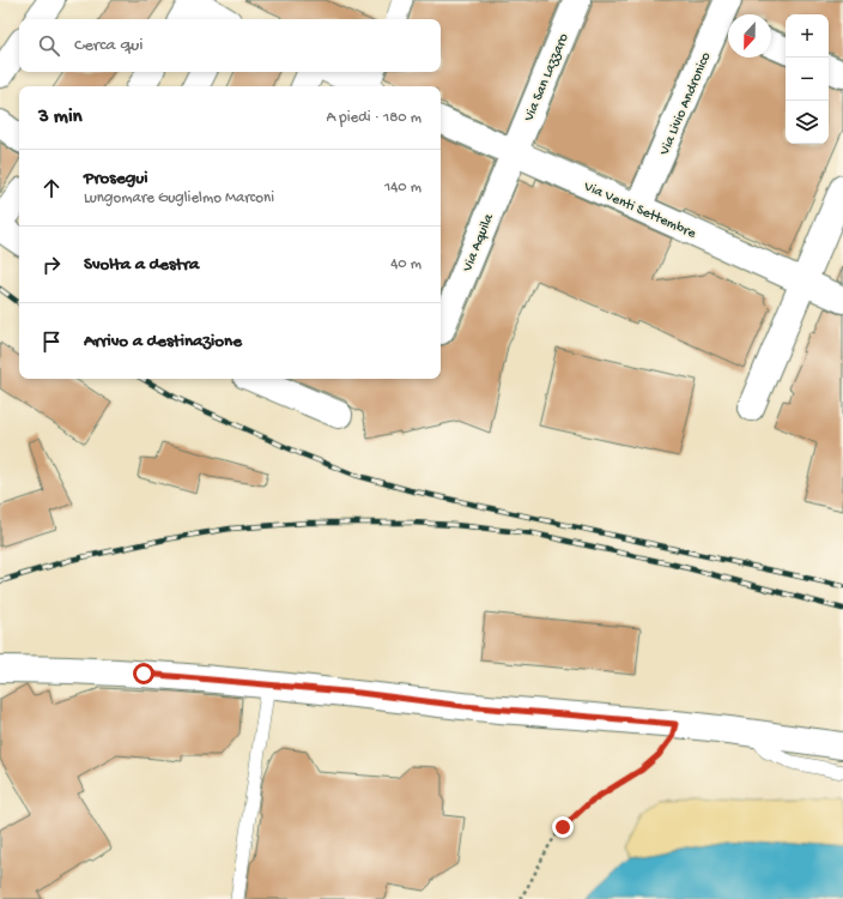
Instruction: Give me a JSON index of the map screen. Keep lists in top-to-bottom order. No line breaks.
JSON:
{"streets":{"street":["Via San Lazzaro","Via Livio Andronico","Via Venti Settembre","Via Aquila"]},"crossings":[["Via San Lazzaro","Via Venti Settembre"],["Via San Lazzaro","Via Aquila"],["Via Livio Andronico","Via Venti Settembre"],["Via Venti Settembre","Via Aquila"]],"north":"bottom","page":{"map_buttons":["+","−"],"search":"Cerca qui","heading":["3 min","A piedi · 180 m"],"list":[["Prosegui","Lungomare Guglielmo Marconi","140 m"],["Svolta a destra","40 m"],"Arrivo a destinazione"]}}
